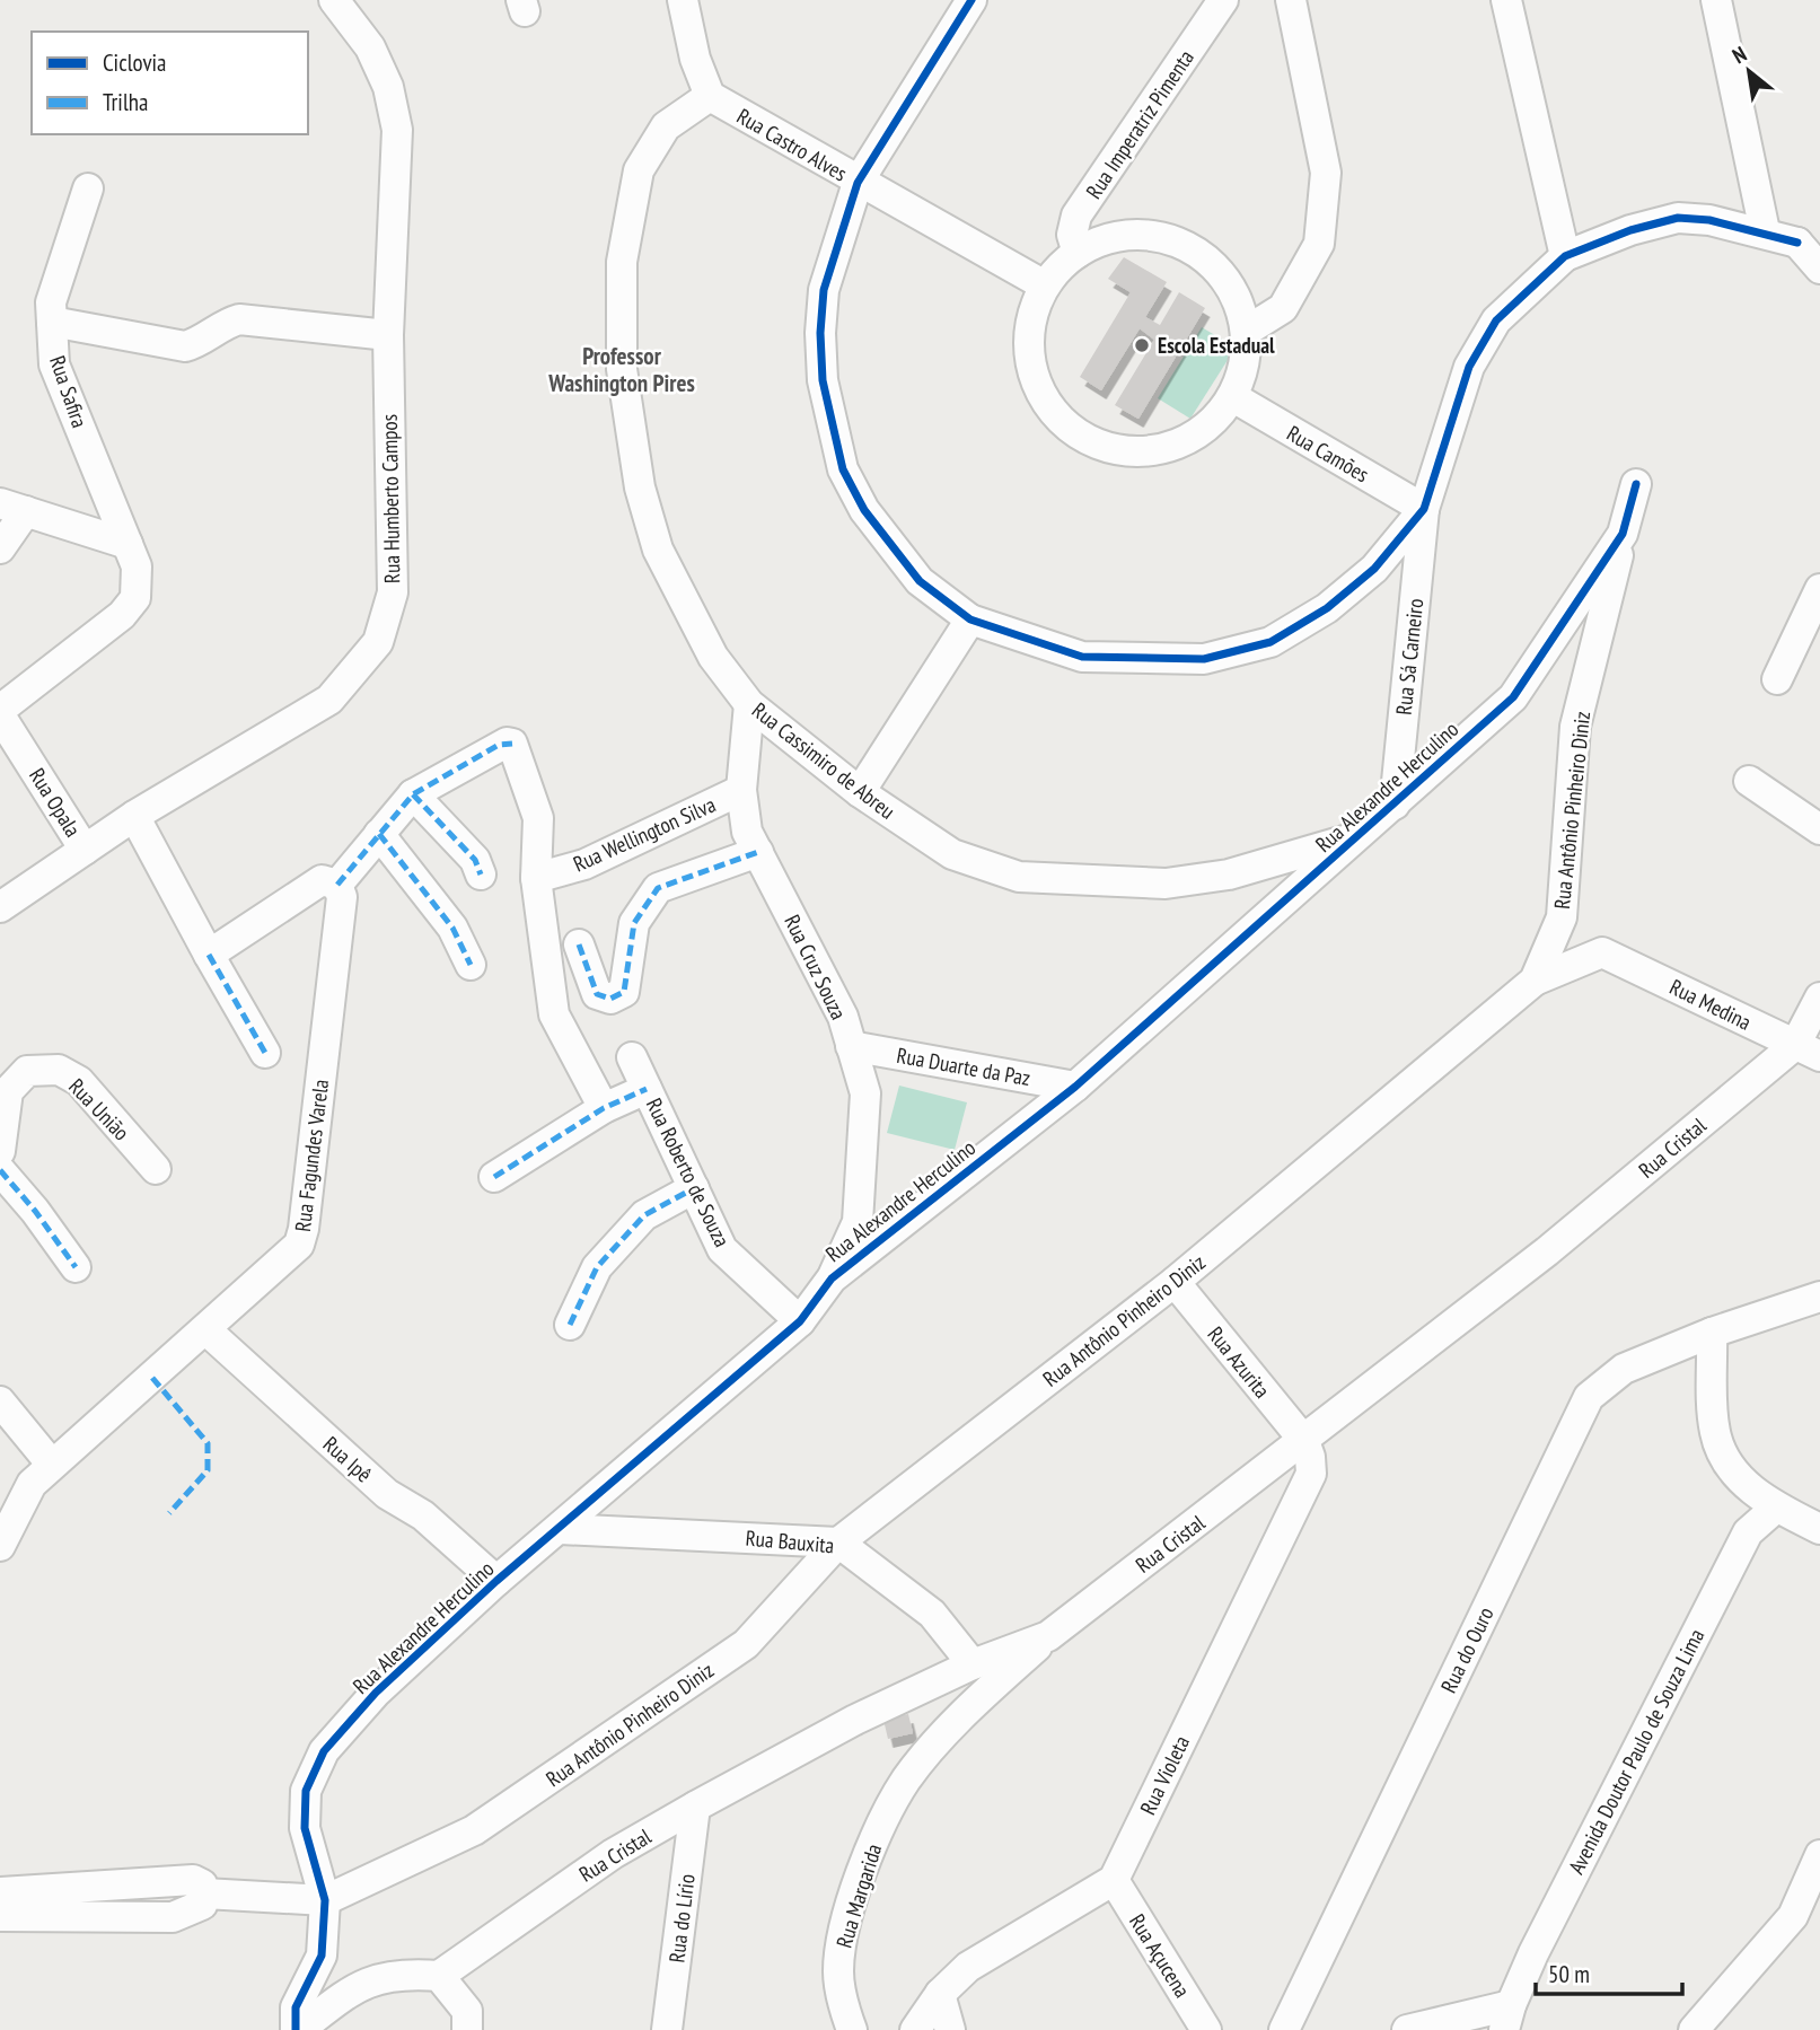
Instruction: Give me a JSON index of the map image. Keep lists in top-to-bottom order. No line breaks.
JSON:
{"streets":{"street":["Rua Imperatriz Pimenta","Rua Castro Alves","Rua Safira","Rua Camões","Rua Humberto Campos","Rua Sá Carneiro","Rua Cassimiro de Abreu","Rua Alexandre Herculino","Rua Opala","Rua Antônio Pinheiro Diniz","Rua Wellington Silva","Rua Cruz Souza","Rua Medina","Rua Duarte da Paz","Rua União","Rua Cristal","Rua Fagundes Varela","Rua Roberto de Souza","Rua Azurita","Rua Ipê","Rua Bauxita","Rua do Ouro","Avenida Doutor Paulo de Souza Lima","Rua Violeta","Rua Margarida","Rua do Lírio","Rua Açucena"]},"crossings":[["Rua Imperatriz Pimenta","Rua Castro Alves"],["Rua Imperatriz Pimenta","Rua Camões"],["Rua Castro Alves","Rua Camões"],["Rua Castro Alves","Rua Cassimiro de Abreu"],["Rua Safira","Rua Opala"],["Rua Camões","Rua Sá Carneiro"],["Rua Humberto Campos","Rua Opala"],["Rua Sá Carneiro","Rua Alexandre Herculino"],["Rua Cassimiro de Abreu","Rua Alexandre Herculino"],["Rua Cassimiro de Abreu","Rua Cruz Souza"],["Rua Alexandre Herculino","Rua Antônio Pinheiro Diniz"],["Rua Alexandre Herculino","Rua Cruz Souza"],["Rua Alexandre Herculino","Rua Duarte da Paz"],["Rua Alexandre Herculino","Rua Roberto de Souza"],["Rua Alexandre Herculino","Rua Ipê"],["Rua Alexandre Herculino","Rua Bauxita"],["Rua Antônio Pinheiro Diniz","Rua Medina"],["Rua Antônio Pinheiro Diniz","Rua Azurita"],["Rua Antônio Pinheiro Diniz","Rua Bauxita"],["Rua Wellington Silva","Rua Cruz Souza"],["Rua Wellington Silva","Rua Fagundes Varela"],["Rua Cruz Souza","Rua Duarte da Paz"],["Rua Medina","Rua Cristal"],["Rua Cristal","Rua Azurita"],["Rua Cristal","Rua Bauxita"],["Rua Cristal","Rua Violeta"],["Rua Cristal","Rua Margarida"],["Rua Cristal","Rua do Lírio"],["Rua Fagundes Varela","Rua Ipê"],["Rua Azurita","Rua Violeta"],["Rua Violeta","Rua Açucena"]],"districts":["Professor Washington Pires"],"places":["Escola Estadual"],"legend":["Ciclovia","Trilha"],"scale_bar":"50 m","north":"top left"}
